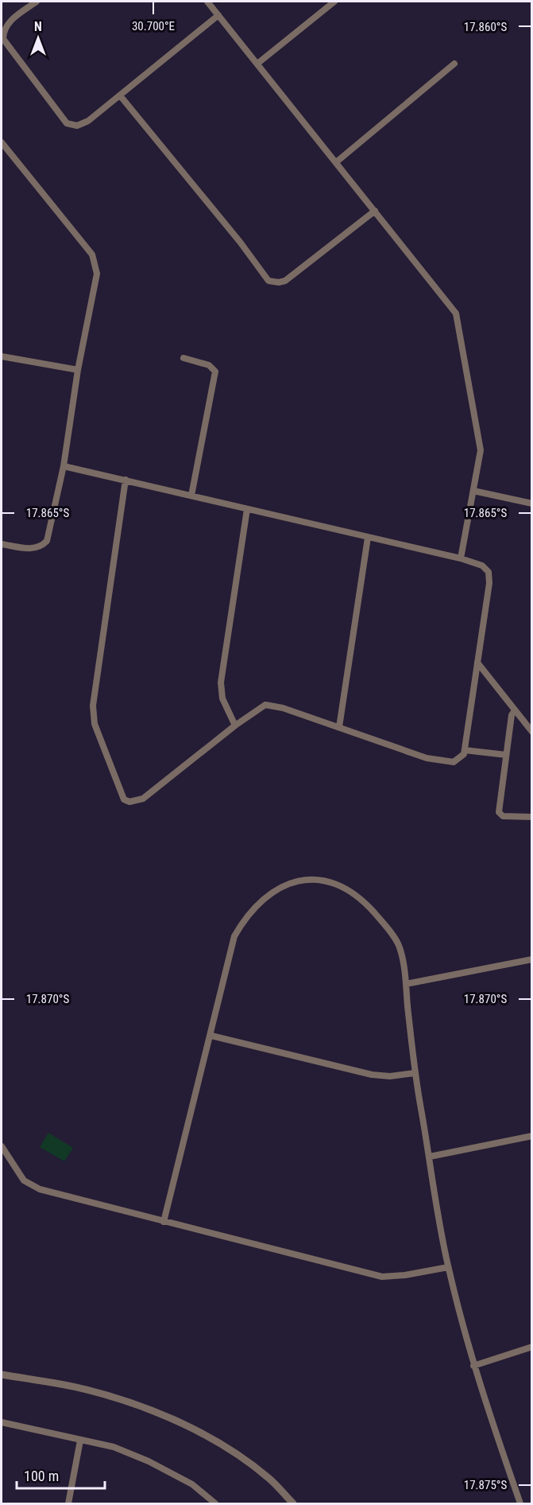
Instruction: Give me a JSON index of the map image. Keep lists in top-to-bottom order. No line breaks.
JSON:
{"scale_bar":"100 m","north":"top","coordinates":["30.700°E","17.860°S","17.865°S","17.870°S","17.875°S"]}
